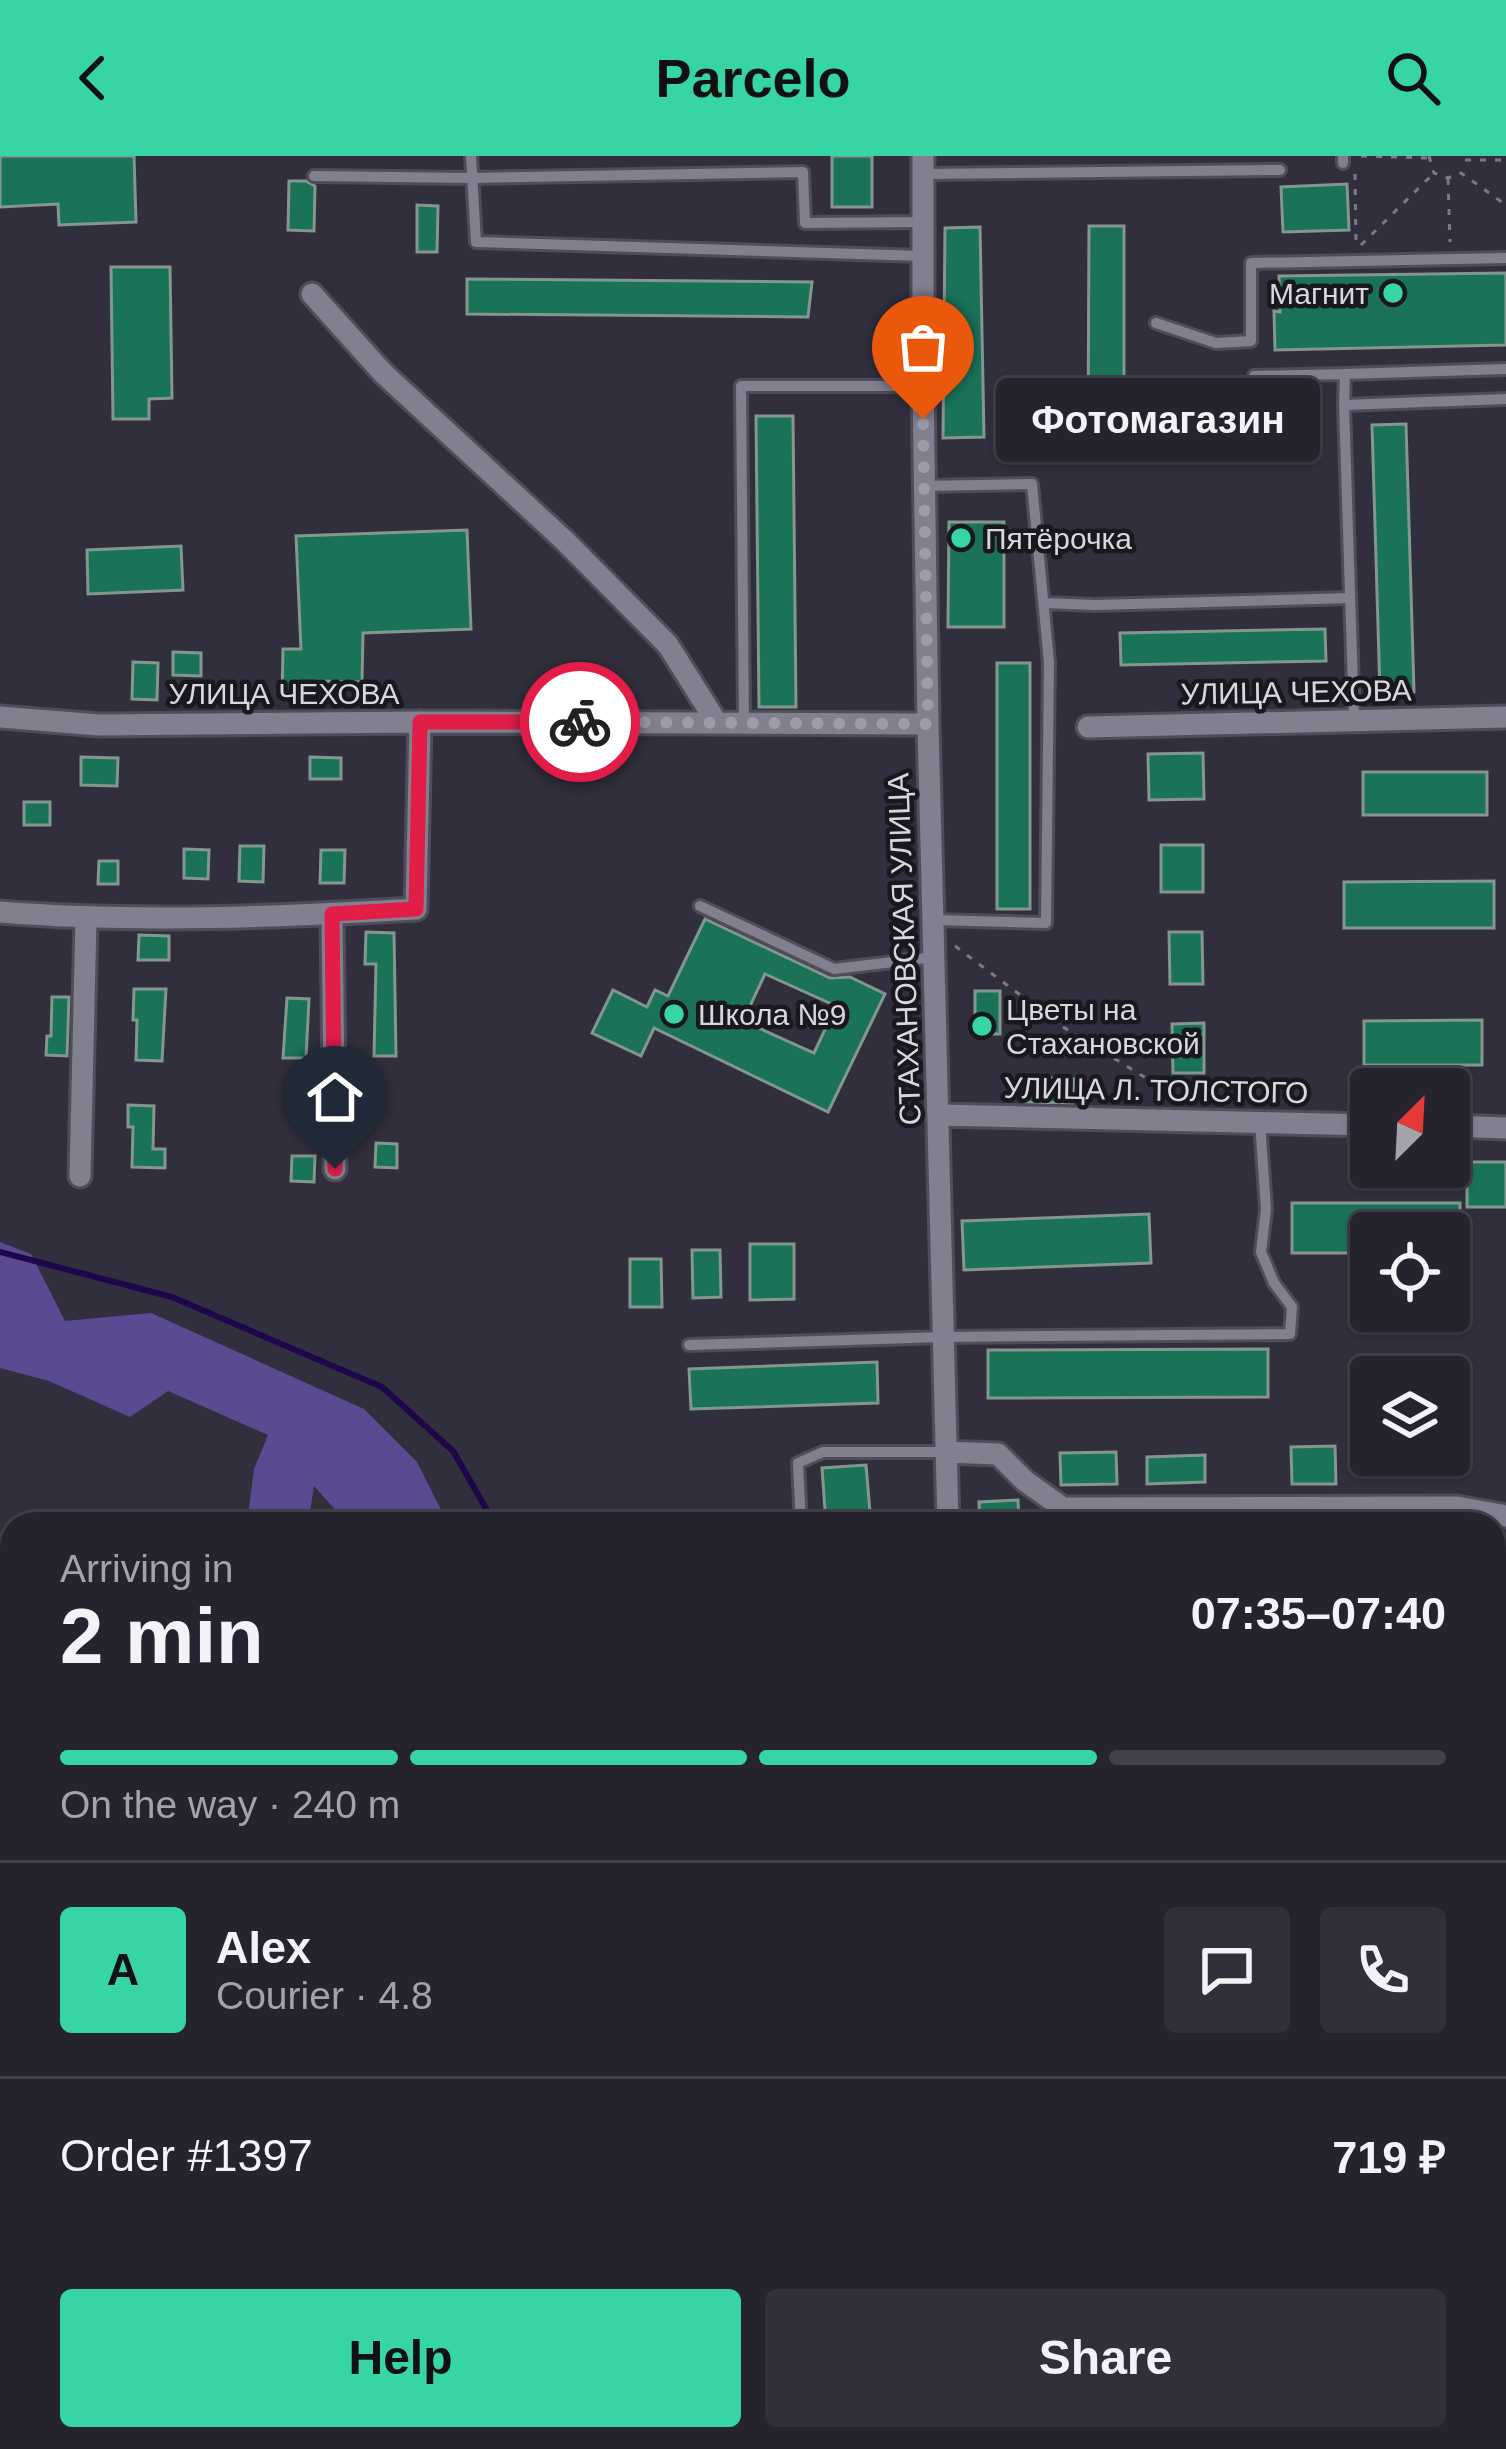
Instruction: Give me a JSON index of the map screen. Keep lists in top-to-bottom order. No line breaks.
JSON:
{"streets":{"street":["УЛИЦА ЧЕХОВА","СТАХАНОВСКАЯ УЛИЦА","УЛИЦА Л. ТОЛСТОГО"]},"crossings":[["УЛИЦА ЧЕХОВА","СТАХАНОВСКАЯ УЛИЦА"],["СТАХАНОВСКАЯ УЛИЦА","УЛИЦА Л. ТОЛСТОГО"]],"places":["Магнит","Фотомагазин","Пятёрочка","Школа №9","Цветы на Стахановской"],"north":"top right","page":{"header":"Parcelo","bubble":"Фотомагазин","heading":["2 min","Arriving in","07:35–07:40"],"panel":["Alex","Courier · 4.8","Order #1397","719 ₽"],"bar":"On the way · 240 m","round":"A","buttons":["Help","Share"]}}
